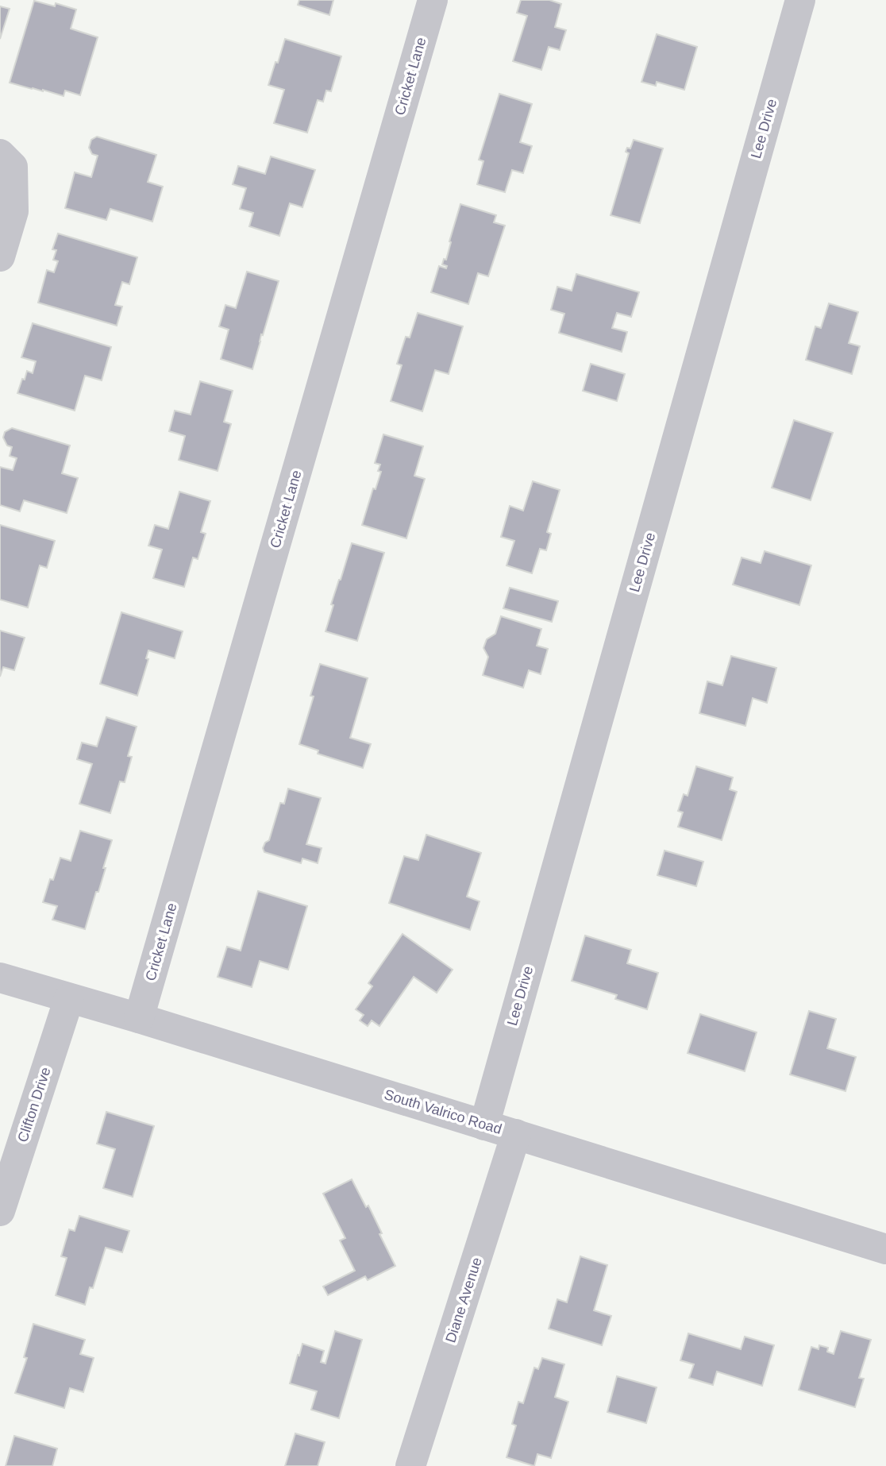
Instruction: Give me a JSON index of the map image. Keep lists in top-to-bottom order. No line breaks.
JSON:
{"streets":{"street":["Cricket Lane","Lee Drive","Clifton Drive","South Valrico Road","Diane Avenue"]},"crossings":[["Cricket Lane","South Valrico Road"],["Lee Drive","South Valrico Road"],["Clifton Drive","South Valrico Road"],["South Valrico Road","Diane Avenue"]]}
